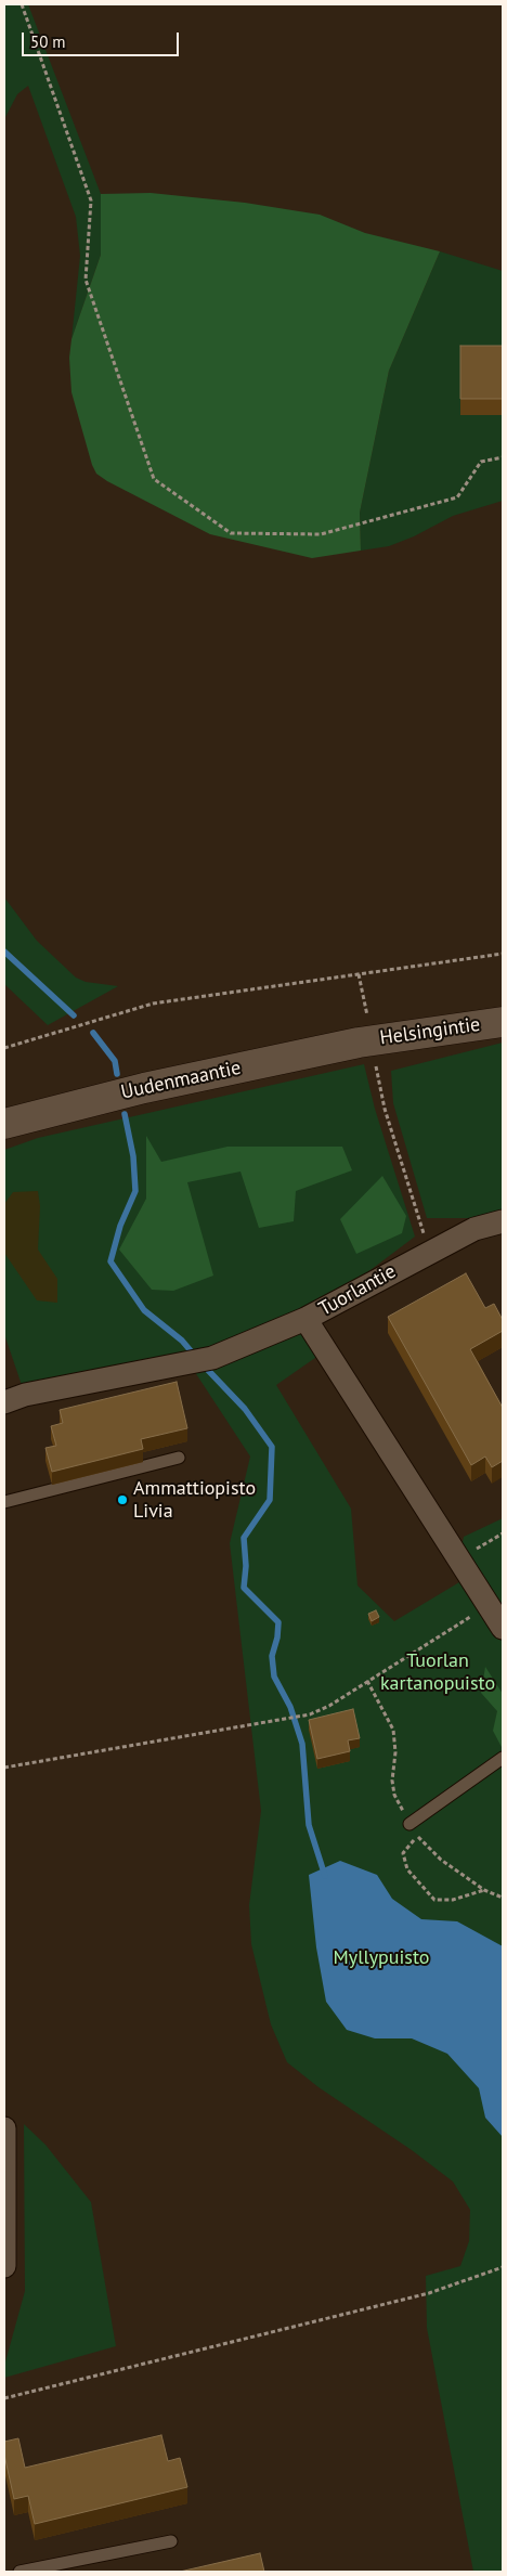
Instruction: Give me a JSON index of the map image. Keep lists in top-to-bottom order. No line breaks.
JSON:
{"streets":{"main road":["Helsingintie","Uudenmaantie"],"street":["Tuorlantie"]},"crossings":[["Helsingintie","Uudenmaantie"]],"parks":["Tuorlan kartanopuisto","Myllypuisto"],"places":["Ammattiopisto Livia"],"scale_bar":"50 m"}
